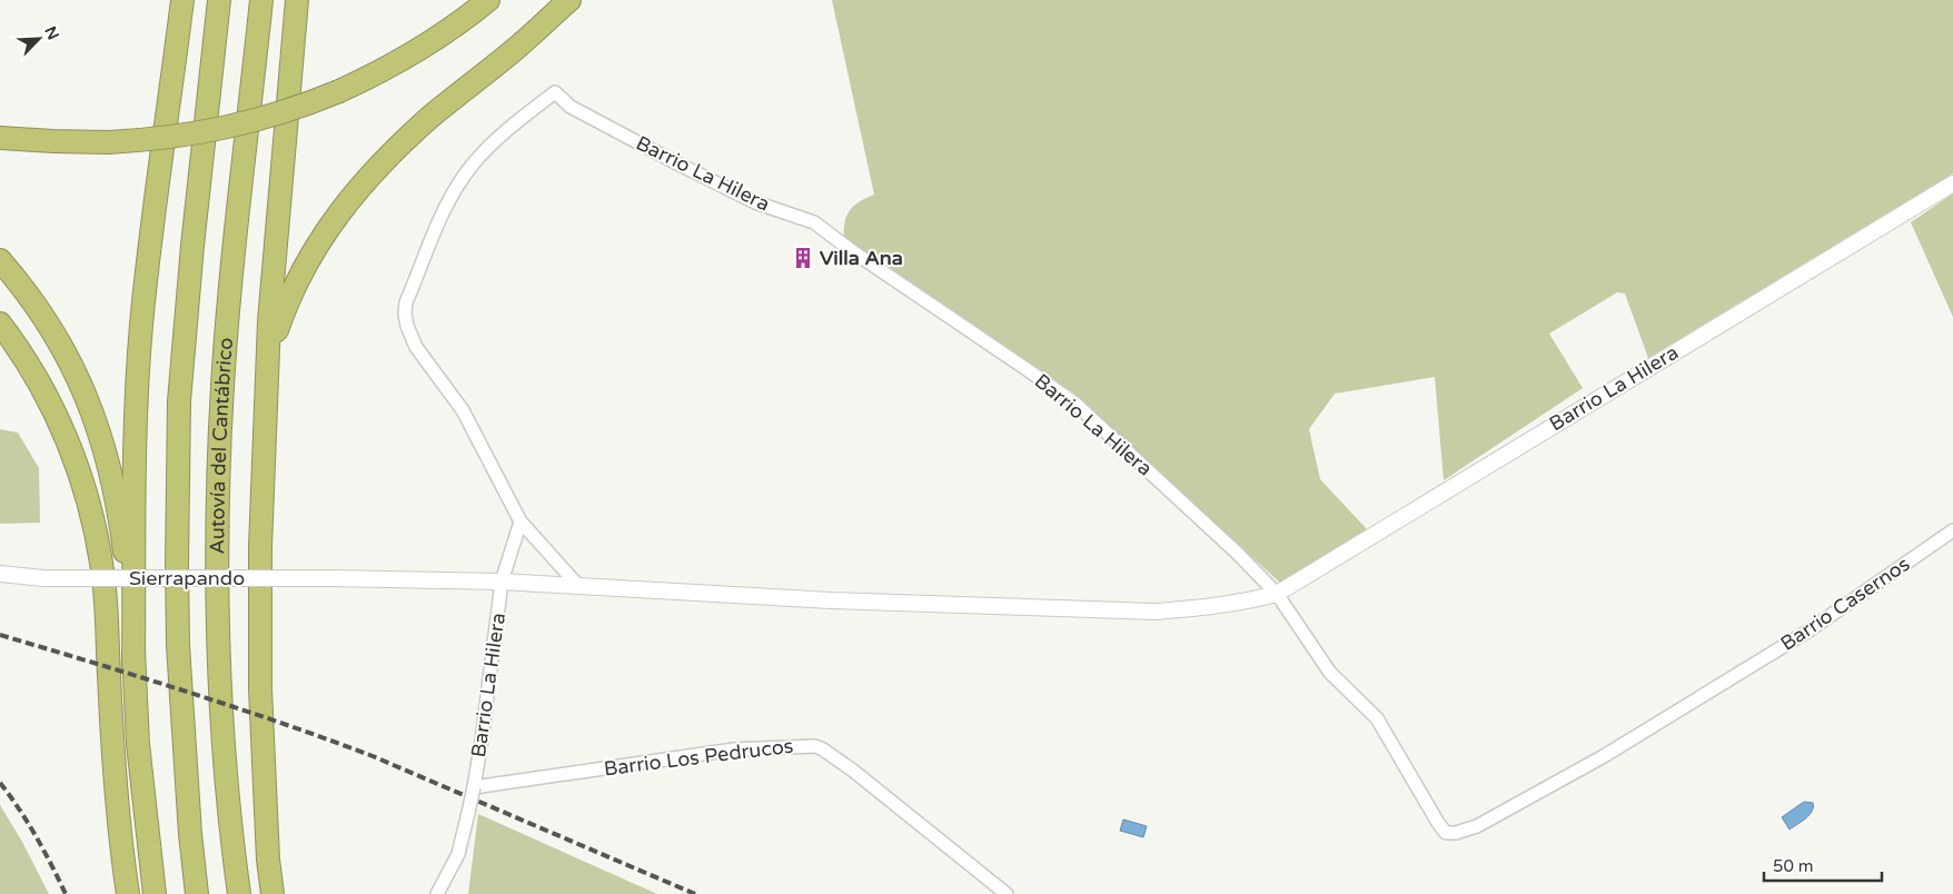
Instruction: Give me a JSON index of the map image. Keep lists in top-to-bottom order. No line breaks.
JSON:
{"streets":{"highway":["Autovía del Cantábrico"],"street":["Barrio La Hilera","Sierrapando","Barrio Casernos","Barrio Los Pedrucos"]},"crossings":[["Barrio La Hilera","Sierrapando"],["Barrio La Hilera","Barrio Casernos"],["Barrio La Hilera","Barrio Los Pedrucos"]],"places":{"building":["Villa Ana"]},"scale_bar":"50 m","north":"top right"}
